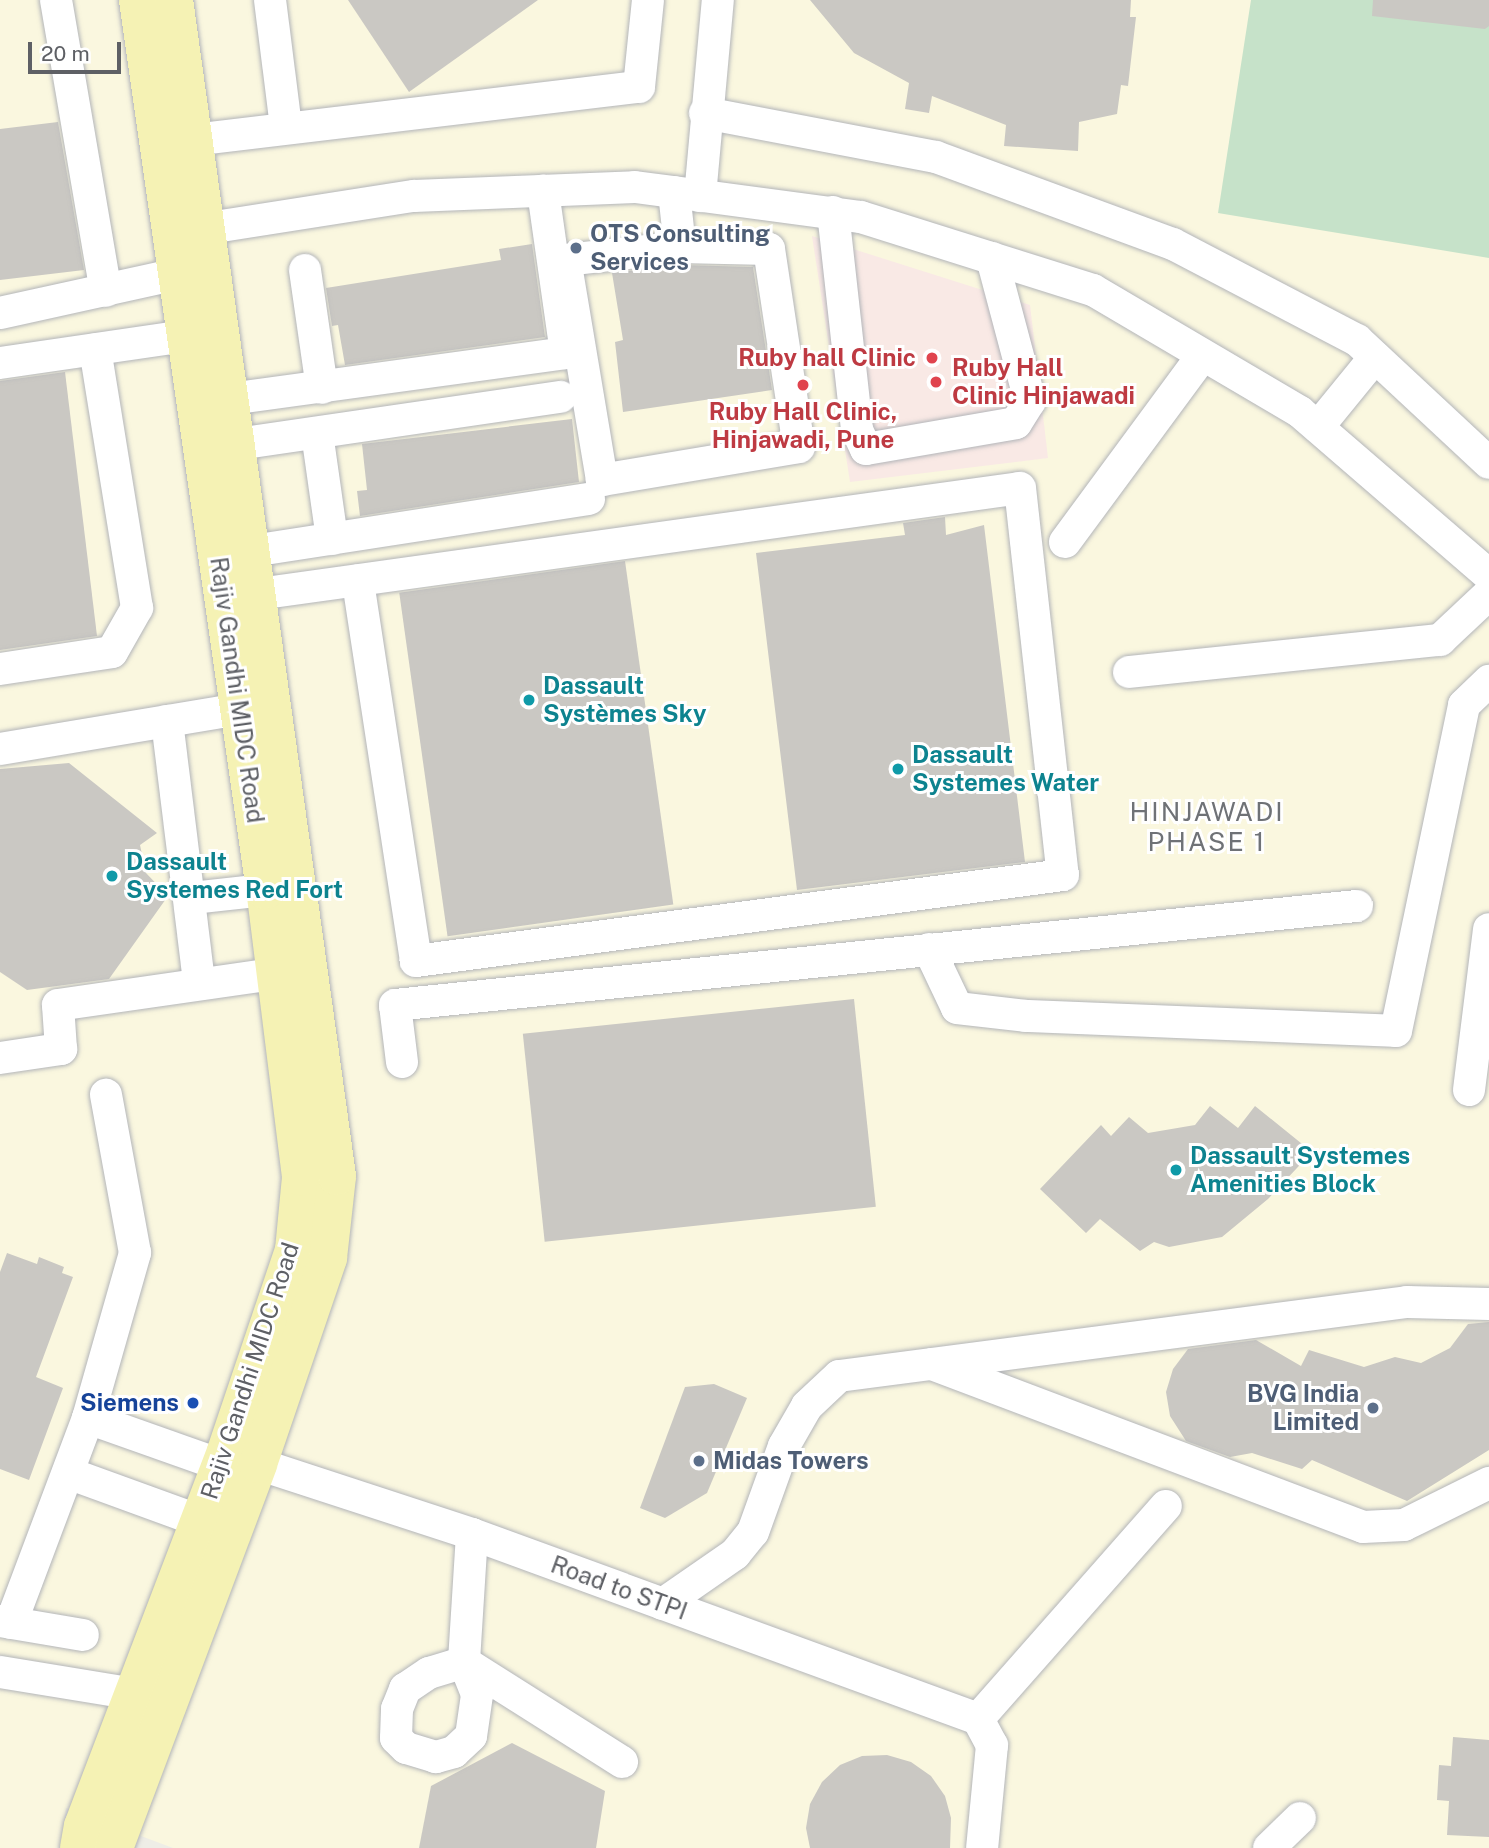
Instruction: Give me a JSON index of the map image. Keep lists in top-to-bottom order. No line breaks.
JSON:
{"streets":{"main road":["Rajiv Gandhi MIDC Road"],"lane":["Road to STPI"]},"crossings":[["Rajiv Gandhi MIDC Road","Road to STPI"]],"districts":["HINJAWADI PHASE 1"],"places":["OTS Consulting Services","Ruby hall Clinic","Ruby Hall Clinic Hinjawadi","Ruby Hall Clinic, Hinjawadi, Pune","Dassault Systèmes Sky","Dassault Systemes Water","Dassault Systemes Red Fort","Dassault Systemes Amenities Block","Siemens","BVG India Limited","Midas Towers"],"scale_bar":"20 m"}
